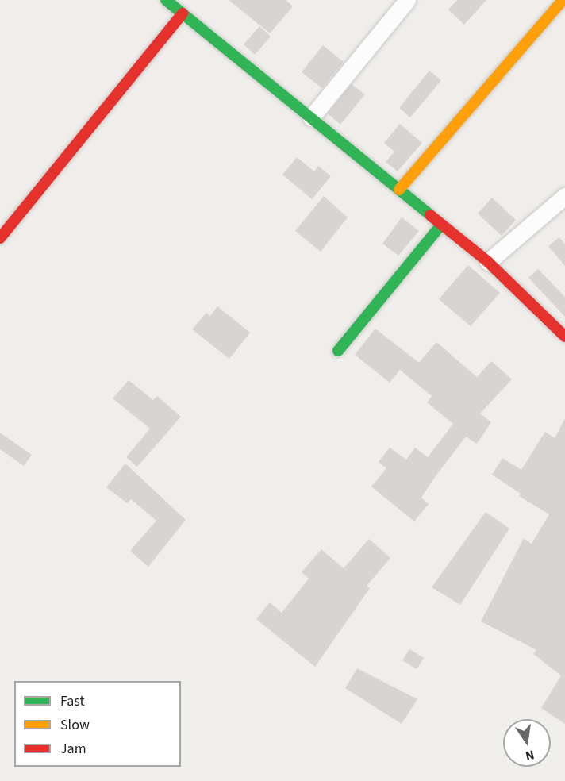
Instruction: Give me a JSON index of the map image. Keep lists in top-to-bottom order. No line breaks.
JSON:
{"legend":["Fast","Slow","Jam"],"north":"bottom"}
